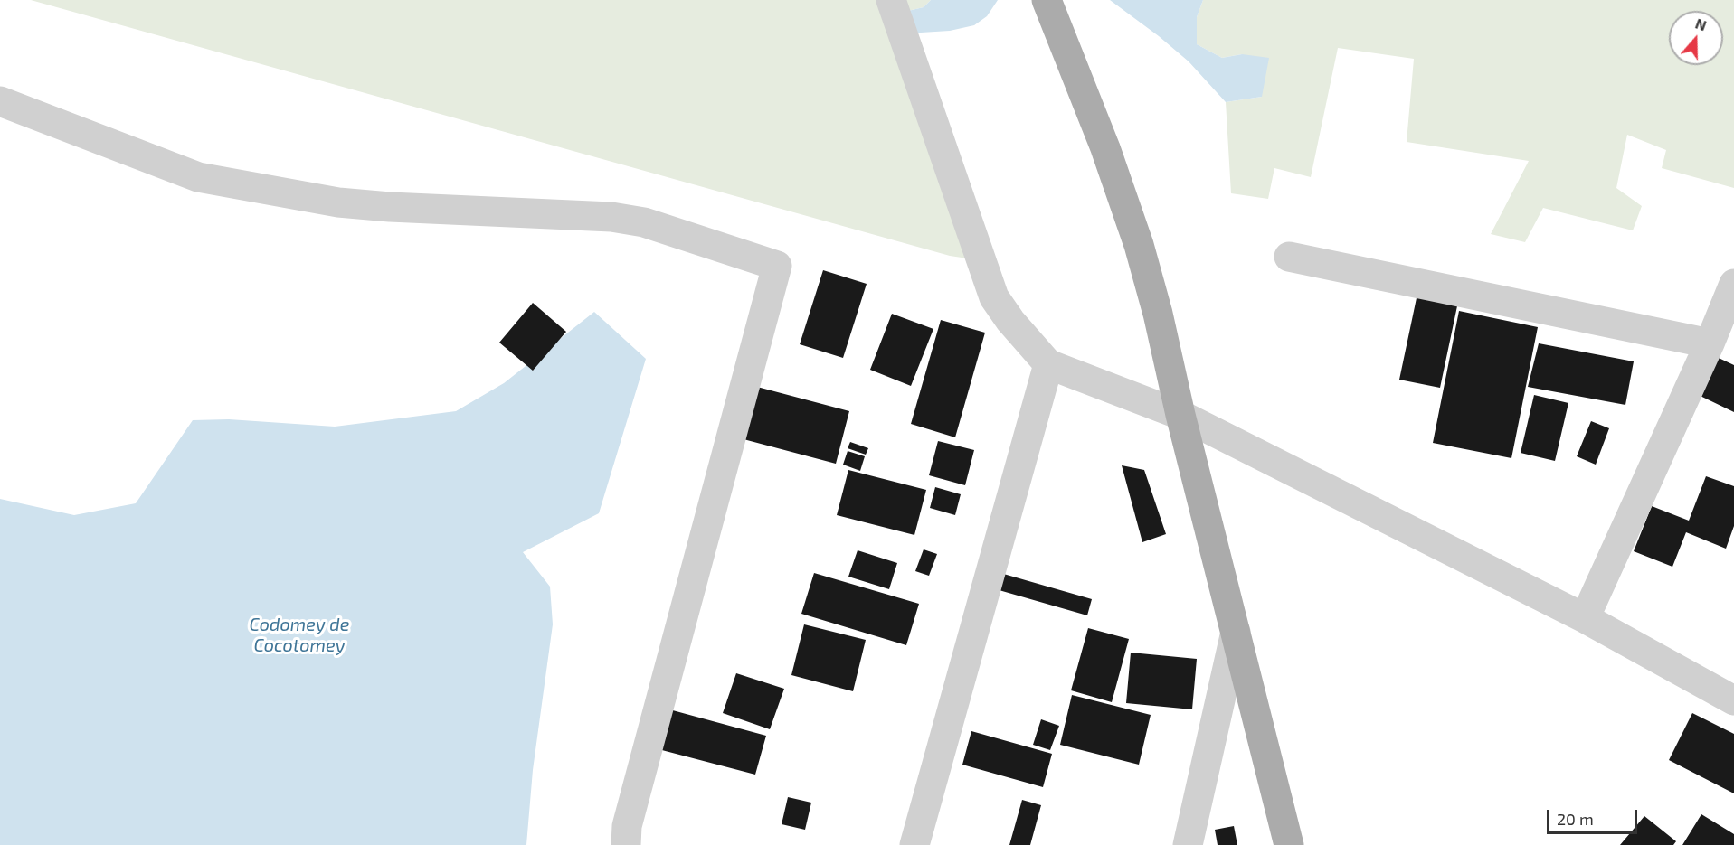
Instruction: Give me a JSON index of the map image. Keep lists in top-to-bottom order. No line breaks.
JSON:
{"water":["Codomey de Cocotomey"],"scale_bar":"20 m","north":"top"}
